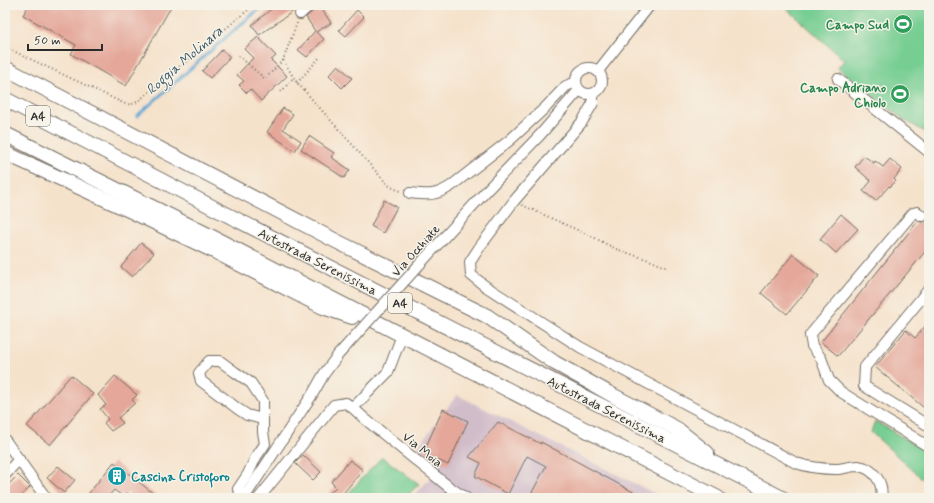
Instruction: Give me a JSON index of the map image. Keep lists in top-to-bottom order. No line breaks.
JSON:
{"streets":{"highway":["A4","Autostrada Serenissima"],"street":["Via Occhiate","Via Moia"]},"water":["Roggia Molinara"],"places":{"sports":["Campo Sud","Campo Adriano Chiolo"],"building":["Cascina Cristoforo"]},"scale_bar":"50 m"}
